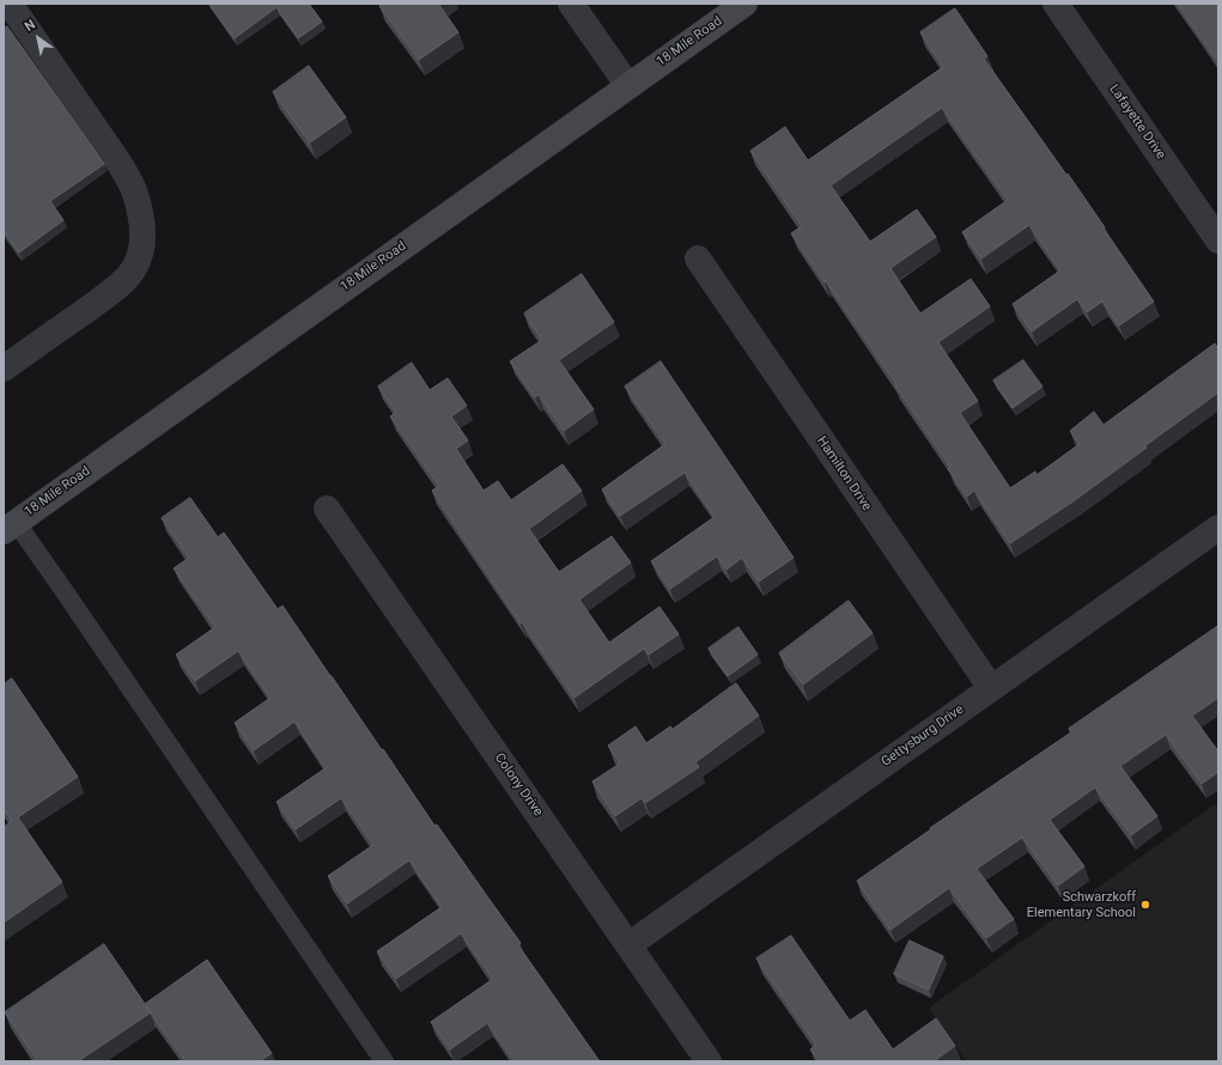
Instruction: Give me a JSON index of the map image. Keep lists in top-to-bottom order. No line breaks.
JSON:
{"streets":{"street":["18 Mile Road","Lafayette Drive","Hamilton Drive","Gettysburg Drive","Colony Drive"]},"crossings":[["Hamilton Drive","Gettysburg Drive"],["Gettysburg Drive","Colony Drive"]],"places":["Schwarzkoff Elementary School"],"north":"top left"}
